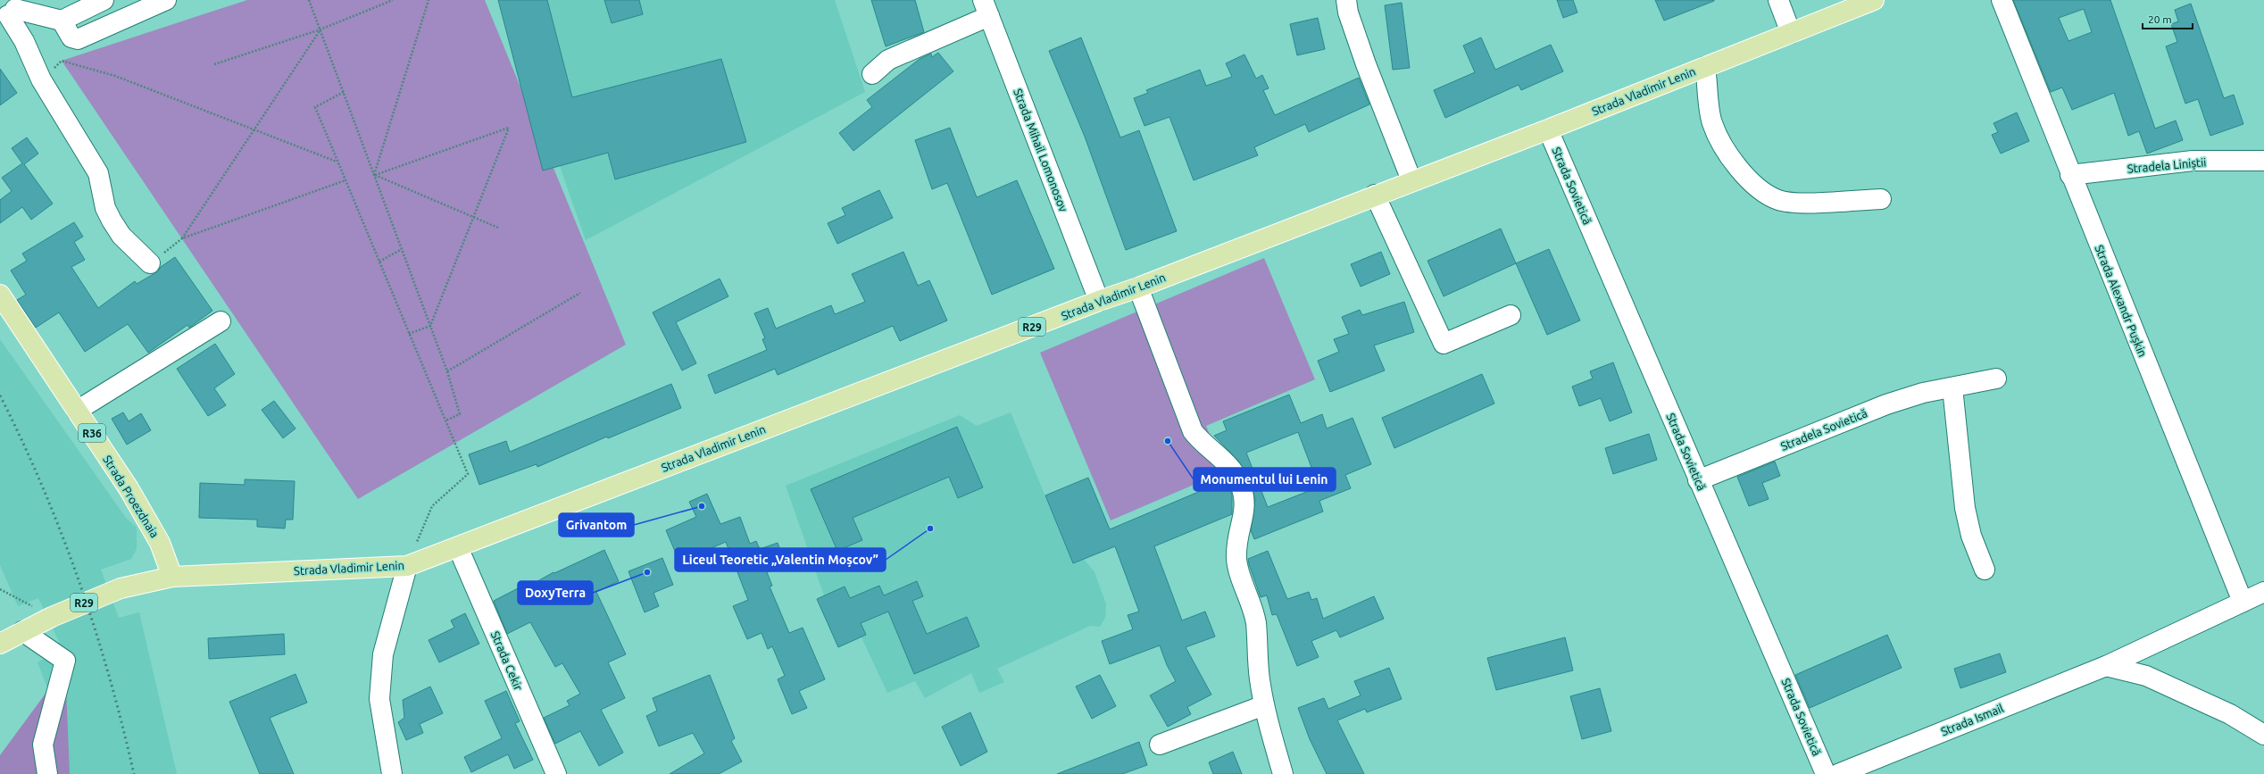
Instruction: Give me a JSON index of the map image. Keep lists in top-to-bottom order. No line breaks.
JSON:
{"streets":{"main road":["Strada Vladimir Lenin","R29","R36","Strada Proezdnaia"],"street":["Strada Mihail Lomonosov","Stradela Liniștii","Strada Sovietică","Strada Alexandr Pușkin","Stradela Sovietică","Strada Cekir","Strada Ismail"]},"crossings":[["Strada Vladimir Lenin","Strada Mihail Lomonosov"],["Strada Vladimir Lenin","Strada Sovietică"],["Strada Vladimir Lenin","Strada Proezdnaia"],["Strada Vladimir Lenin","Strada Cekir"],["Stradela Liniștii","Strada Alexandr Pușkin"],["Strada Sovietică","Stradela Sovietică"],["Strada Alexandr Pușkin","Strada Ismail"]],"places":["Monumentul lui Lenin","Grivantom","Liceul Teoretic „Valentin Moșcov”","DoxyTerra"],"scale_bar":"20 m"}
